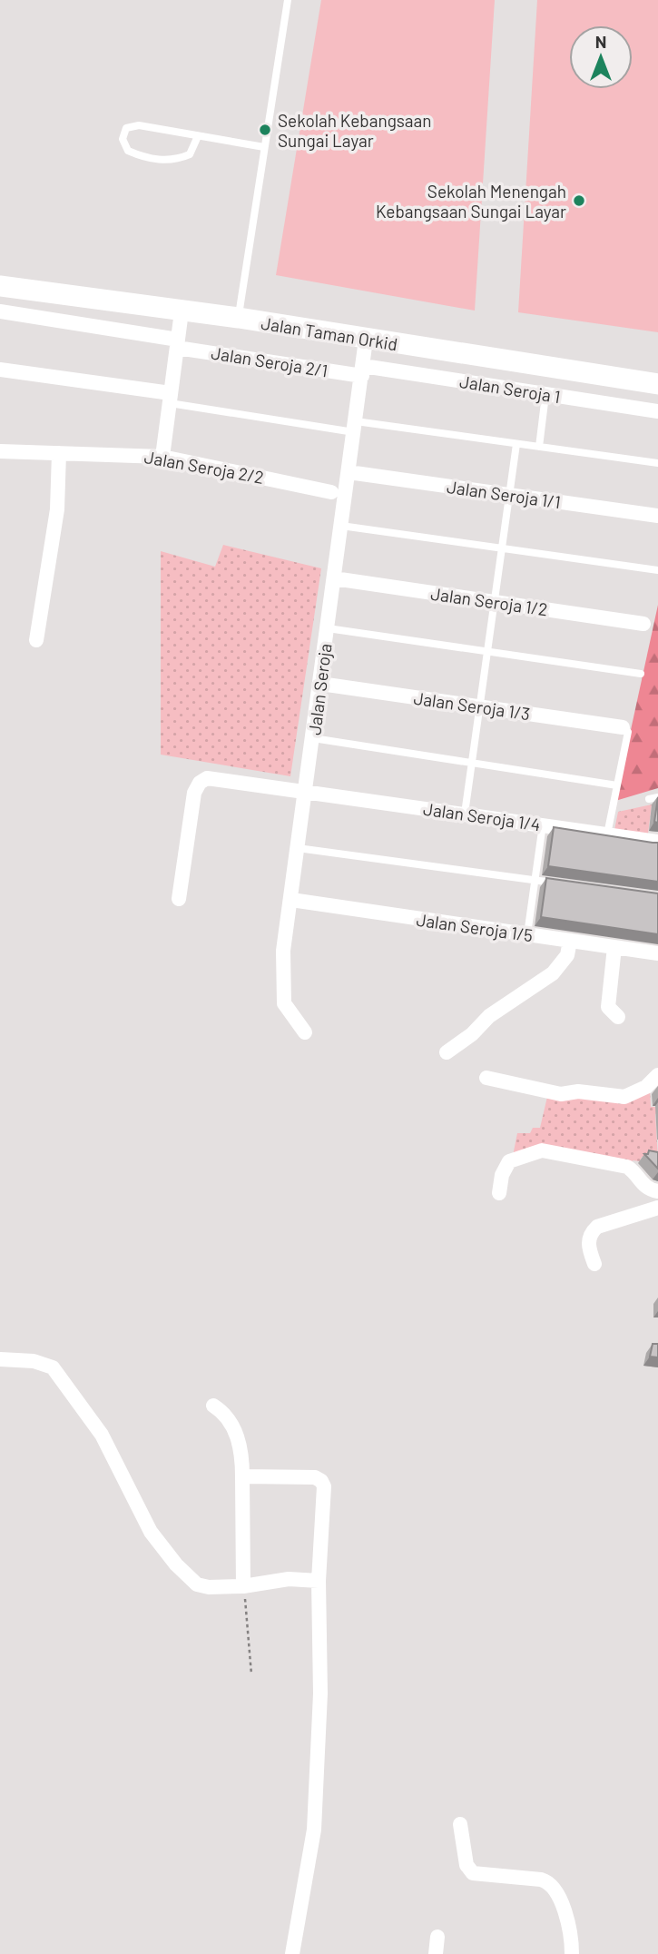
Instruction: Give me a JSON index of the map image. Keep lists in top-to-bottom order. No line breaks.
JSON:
{"streets":{"main road":["Jalan Taman Orkid"],"street":["Jalan Seroja 2/1","Jalan Seroja 1","Jalan Seroja 2/2","Jalan Seroja 1/1","Jalan Seroja 1/2","Jalan Seroja","Jalan Seroja 1/3","Jalan Seroja 1/4","Jalan Seroja 1/5"]},"crossings":[["Jalan Taman Orkid","Jalan Seroja"],["Jalan Seroja 2/1","Jalan Seroja 1"],["Jalan Seroja 2/1","Jalan Seroja"],["Jalan Seroja 1","Jalan Seroja"],["Jalan Seroja 1/1","Jalan Seroja"],["Jalan Seroja 1/2","Jalan Seroja"],["Jalan Seroja","Jalan Seroja 1/3"],["Jalan Seroja","Jalan Seroja 1/4"],["Jalan Seroja","Jalan Seroja 1/5"]],"places":["Sekolah Kebangsaan Sungai Layar","Sekolah Menengah Kebangsaan Sungai Layar"],"north":"top"}
